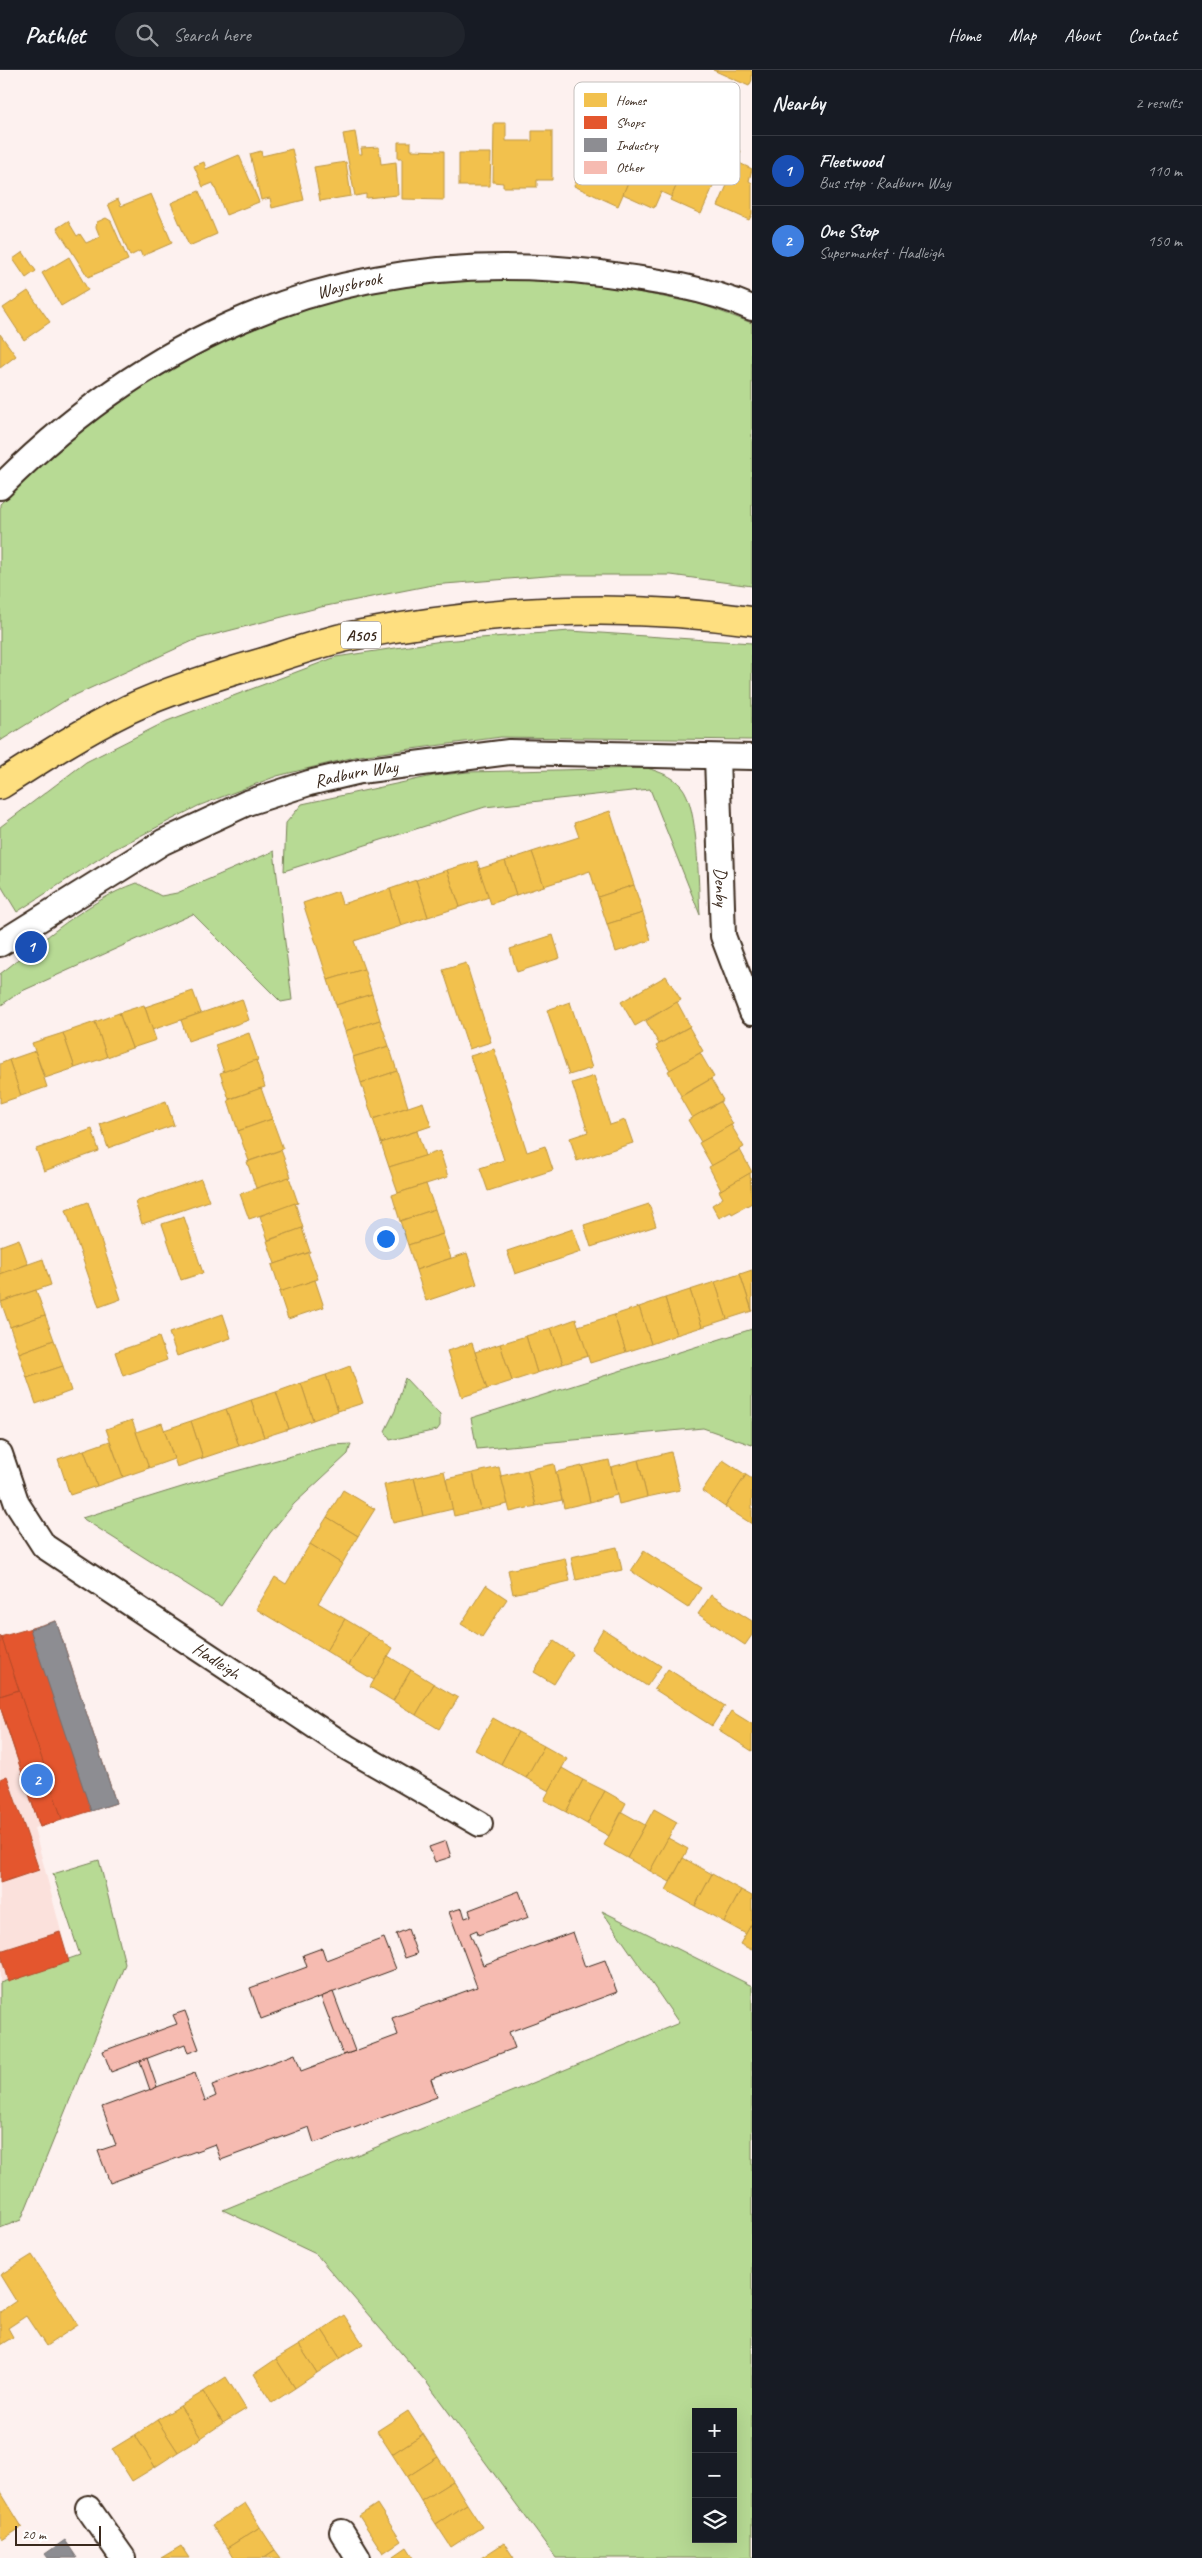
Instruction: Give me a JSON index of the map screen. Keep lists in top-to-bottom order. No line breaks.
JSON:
{"streets":{"main road":["A505"],"street":["Waysbrook","Radburn Way","Denby","Hadleigh"]},"crossings":[["Radburn Way","Denby"]],"legend":["Homes","Shops","Industry","Other"],"scale_bar":"20 m","page":{"header":"Pathlet","search":"Search here","nav":["Home","Map","About","Contact"],"heading":["Nearby","2 results"],"list":[{"mark":"1","name":"Fleetwood","note":"Bus stop · Radburn Way","value":"110 m"},{"mark":"2","name":"One Stop","note":"Supermarket · Hadleigh","value":"150 m"}],"pins":["1","2"],"map_buttons":["+","−"],"scale":"20 m"}}
